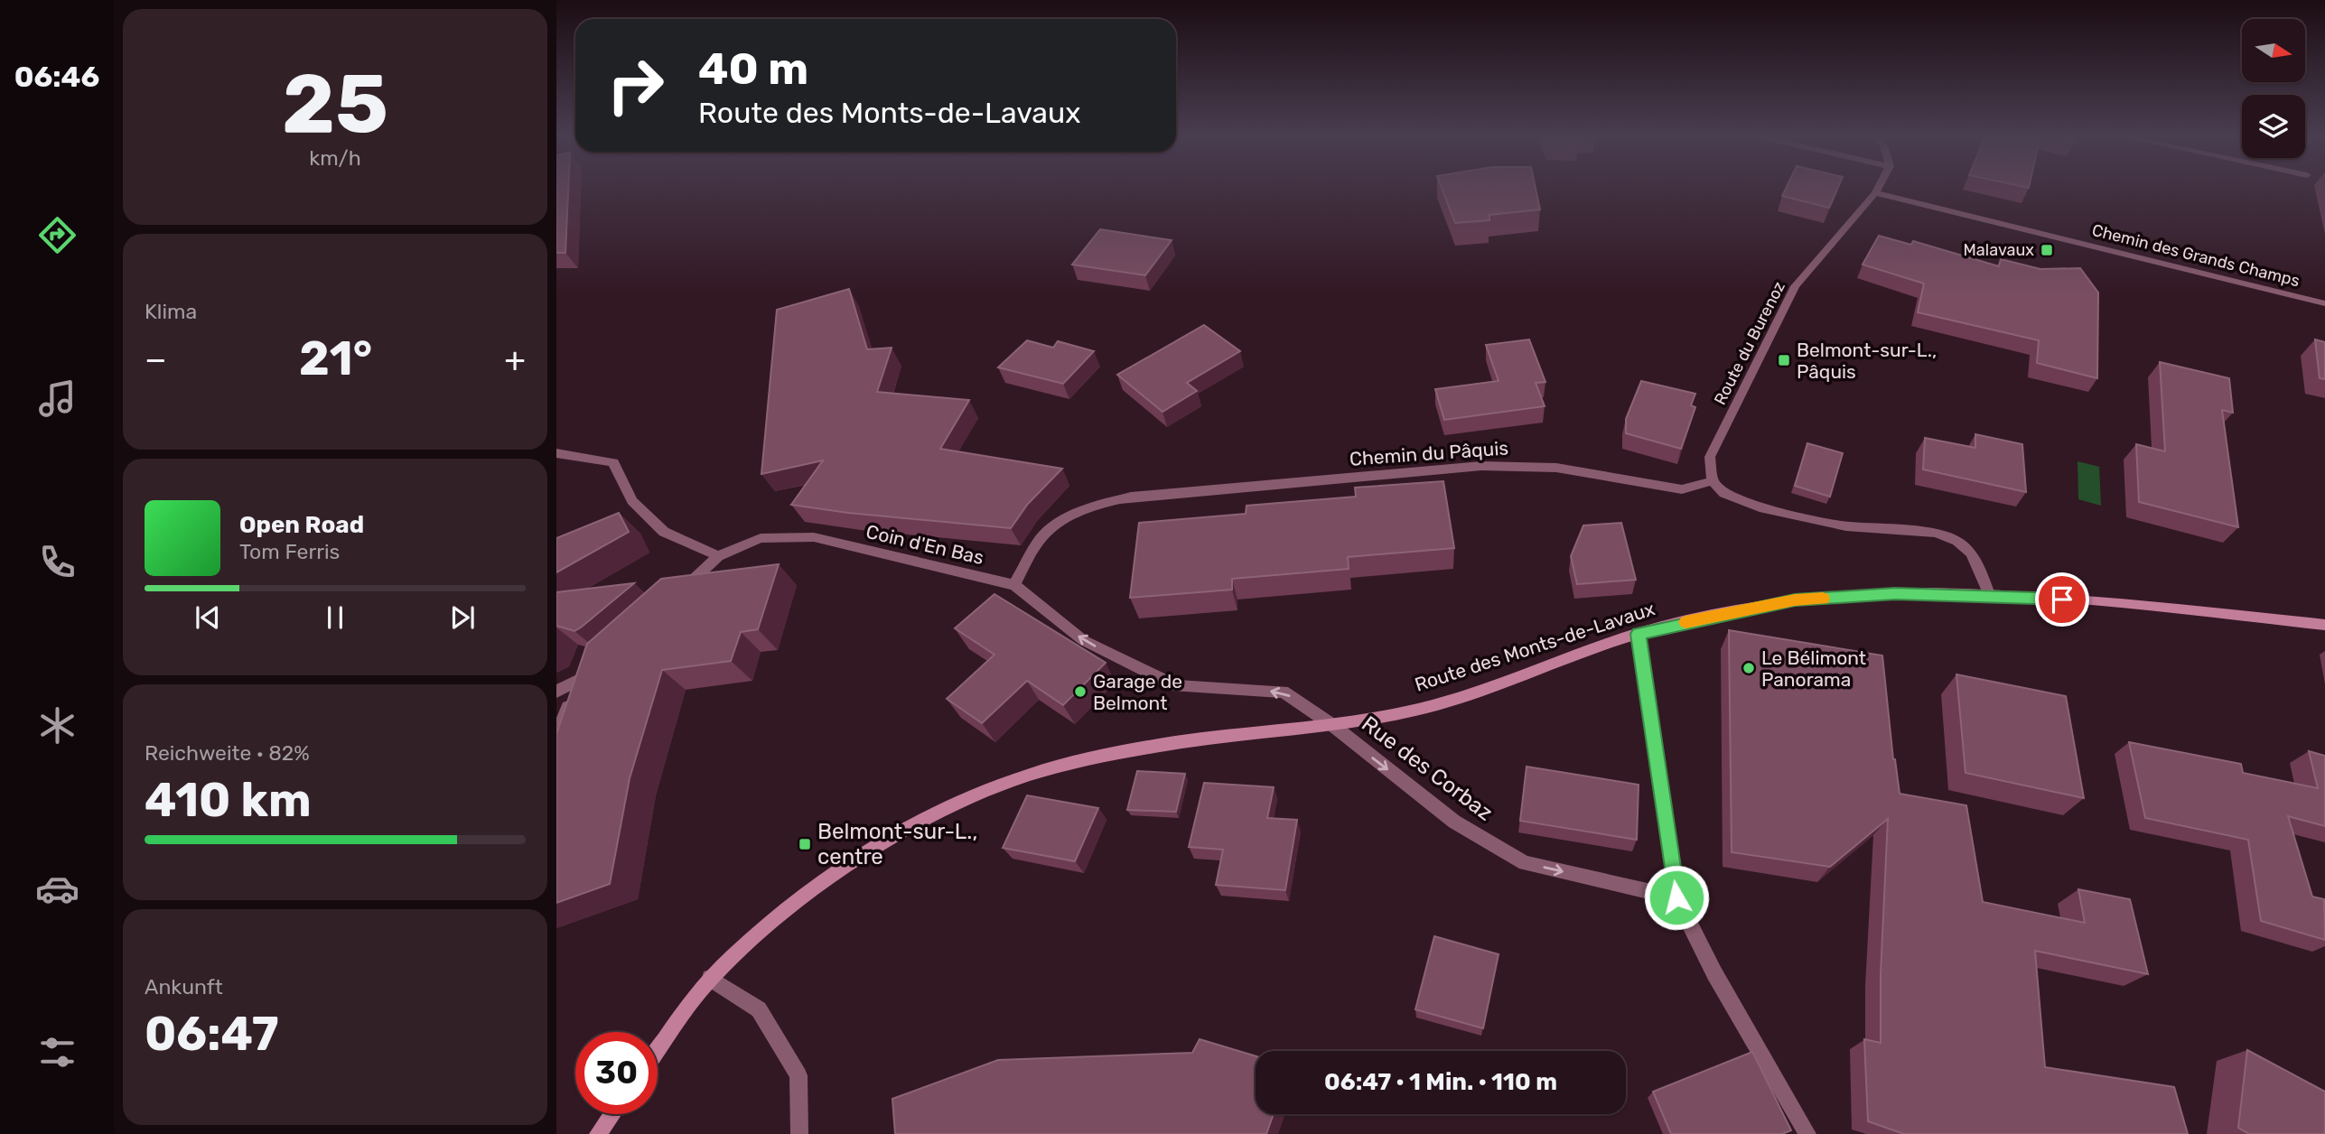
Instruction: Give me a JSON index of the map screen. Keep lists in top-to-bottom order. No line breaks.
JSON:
{"streets":{"street":["Chemin des Grands Champs","Route du Burenoz","Chemin du Pâquis","Coin d'En Bas","Route des Monts-de-Lavaux","Rue des Corbaz"]},"crossings":[["Chemin des Grands Champs","Route du Burenoz"],["Route du Burenoz","Chemin du Pâquis"],["Chemin du Pâquis","Coin d'En Bas"],["Coin d'En Bas","Route des Monts-de-Lavaux"],["Coin d'En Bas","Rue des Corbaz"],["Route des Monts-de-Lavaux","Rue des Corbaz"]],"one_way":["Coin d'En Bas","Rue des Corbaz"],"places":{"transit":["Malavaux","Belmont-sur-L., Pâquis","Belmont-sur-L., centre"],"other":["Le Bélimont Panorama","Garage de Belmont"]},"north":"right","page":{"tabs":"06:46","tile":[["25","km/h"],"Klima",["Reichweite · 82%","410 km"],["Ankunft","06:47"]],"turn":["40 m","Route des Monts-de-Lavaux"],"heat":["−","21°","+"],"song":["Open Road","Tom Ferris"],"limit":"30","trip":"06:47 · 1 Min. · 110 m"}}
